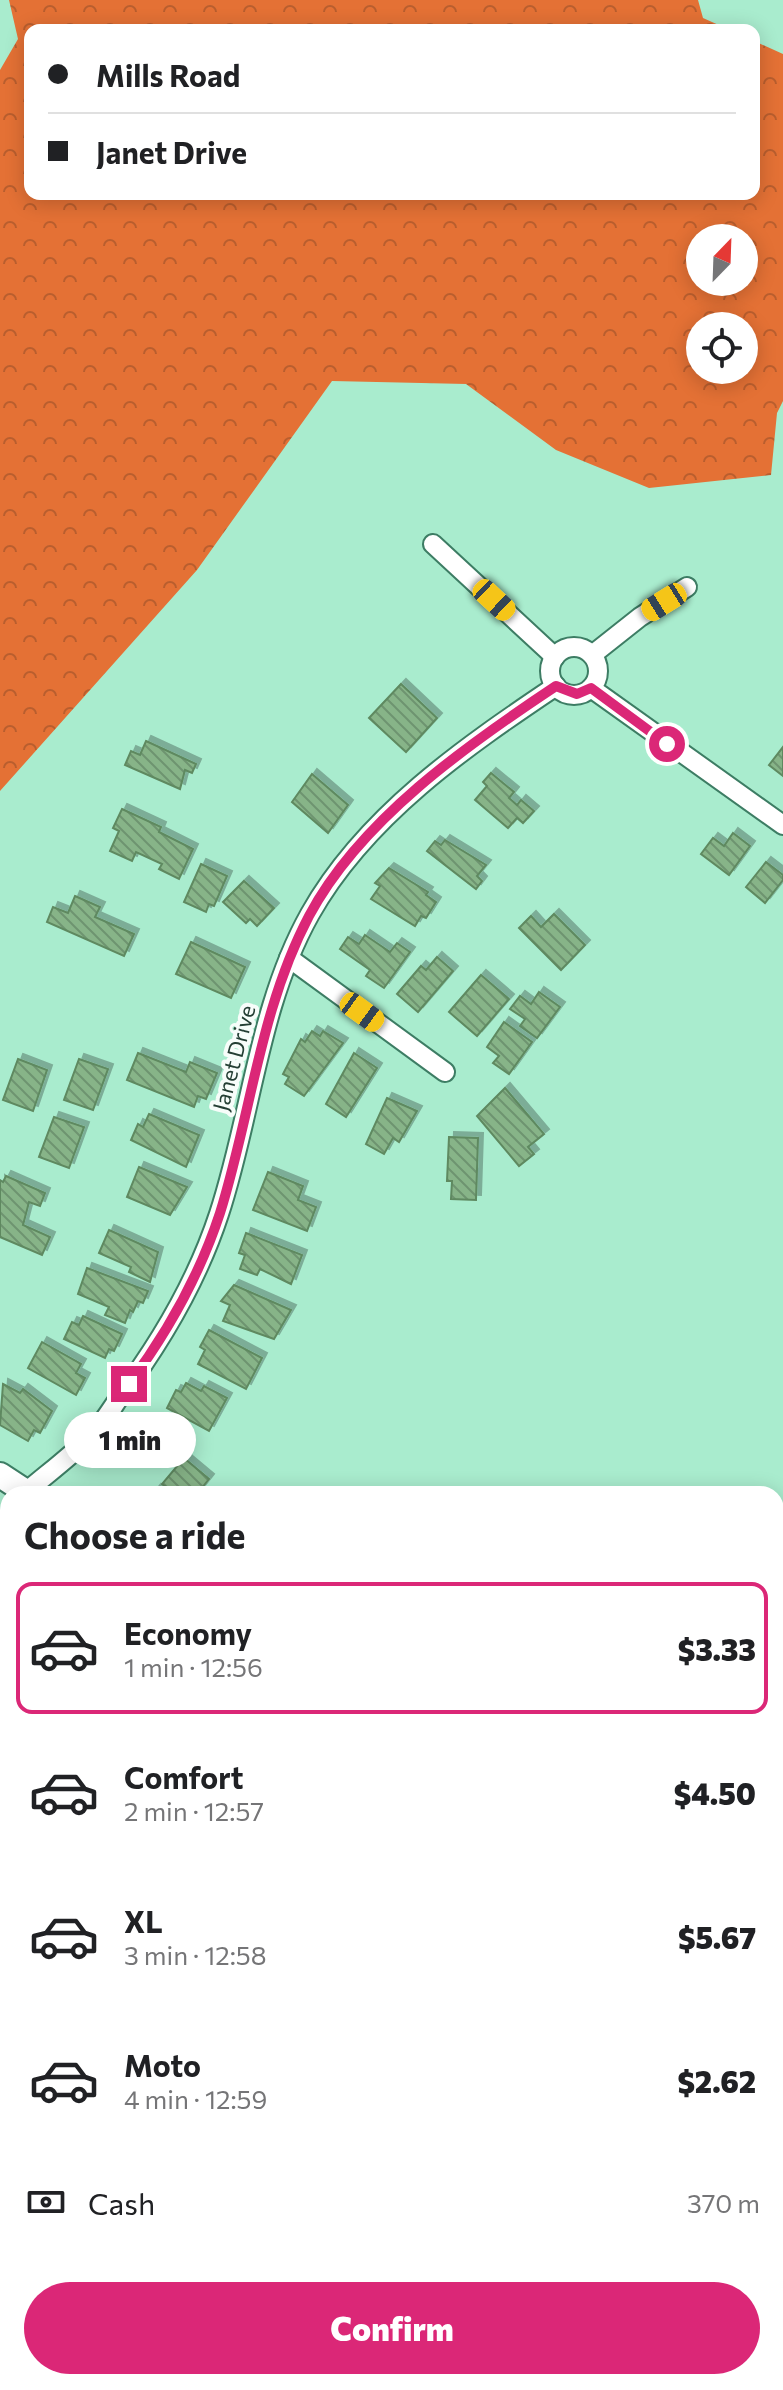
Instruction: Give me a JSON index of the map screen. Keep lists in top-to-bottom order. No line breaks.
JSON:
{"streets":{"street":["Janet Drive"]},"north":"top right","page":{"banner":["Mills Road","Janet Drive"],"bubble":"1 min","heading":"Choose a ride","list":[{"name":"Economy","note":"1 min · 12:56","value":"$3.33"},{"name":"Comfort","note":"2 min · 12:57","value":"$4.50"},{"name":"XL","note":"3 min · 12:58","value":"$5.67"},{"name":"Moto","note":"4 min · 12:59","value":"$2.62"}],"pay":["Cash","370 m"],"buttons":"Confirm"}}
